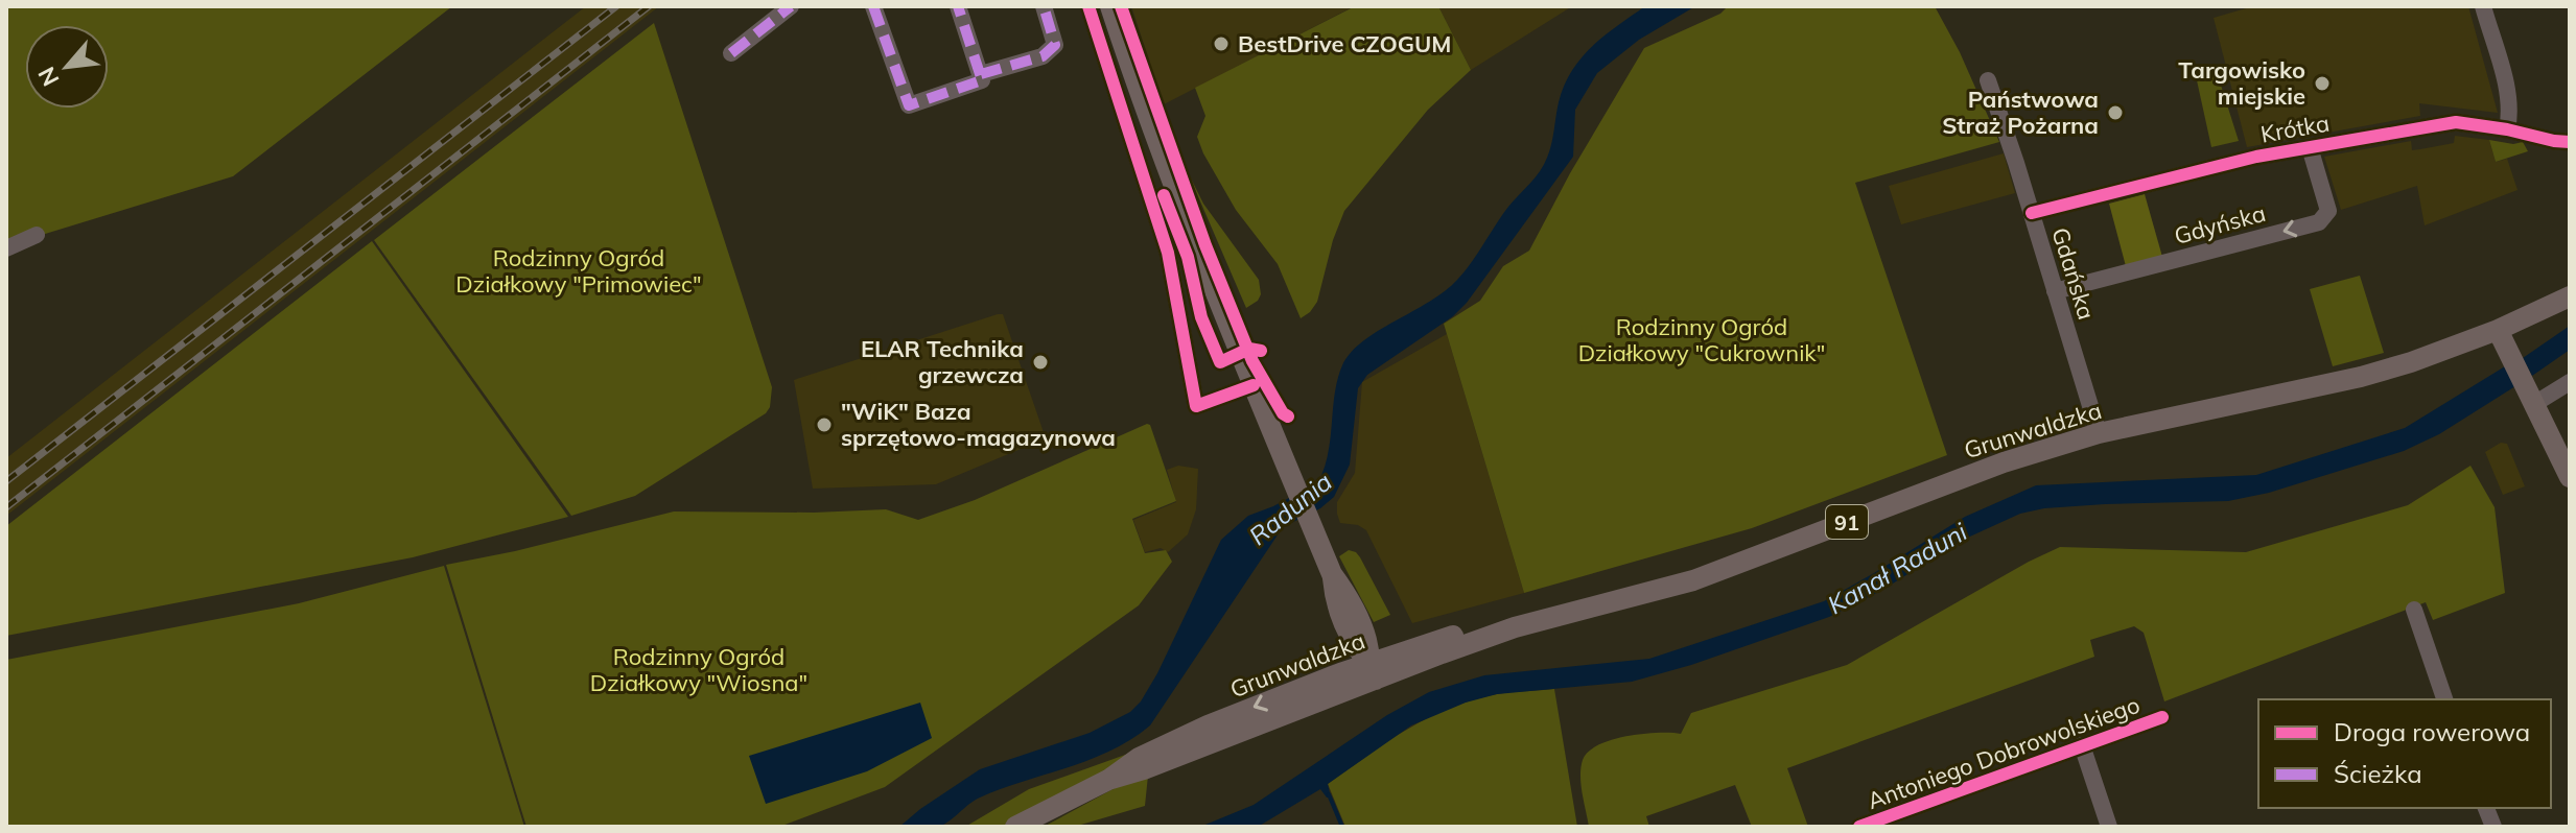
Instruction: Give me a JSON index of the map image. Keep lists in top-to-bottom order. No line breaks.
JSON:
{"streets":{"main road":["Grunwaldzka","91"],"street":["Krótka","Gdyńska","Gdańska","Antoniego Dobrowolskiego"]},"crossings":[["Krótka","Gdyńska"],["Krótka","Gdańska"],["Gdyńska","Gdańska"],["Gdańska","Grunwaldzka"]],"one_way":["Gdyńska"],"water":["Radunia","Kanał Raduni"],"parks":["Rodzinny Ogród Działkowy \"Primowiec\"","Rodzinny Ogród Działkowy \"Cukrownik\"","Rodzinny Ogród Działkowy \"Wiosna\""],"places":["BestDrive CZOGUM","Targowisko miejskie","Państwowa Straż Pożarna","ELAR Technika grzewcza","\"WiK\" Baza sprzętowo-magazynowa"],"legend":["Droga rowerowa","Ścieżka"],"north":"bottom left"}
